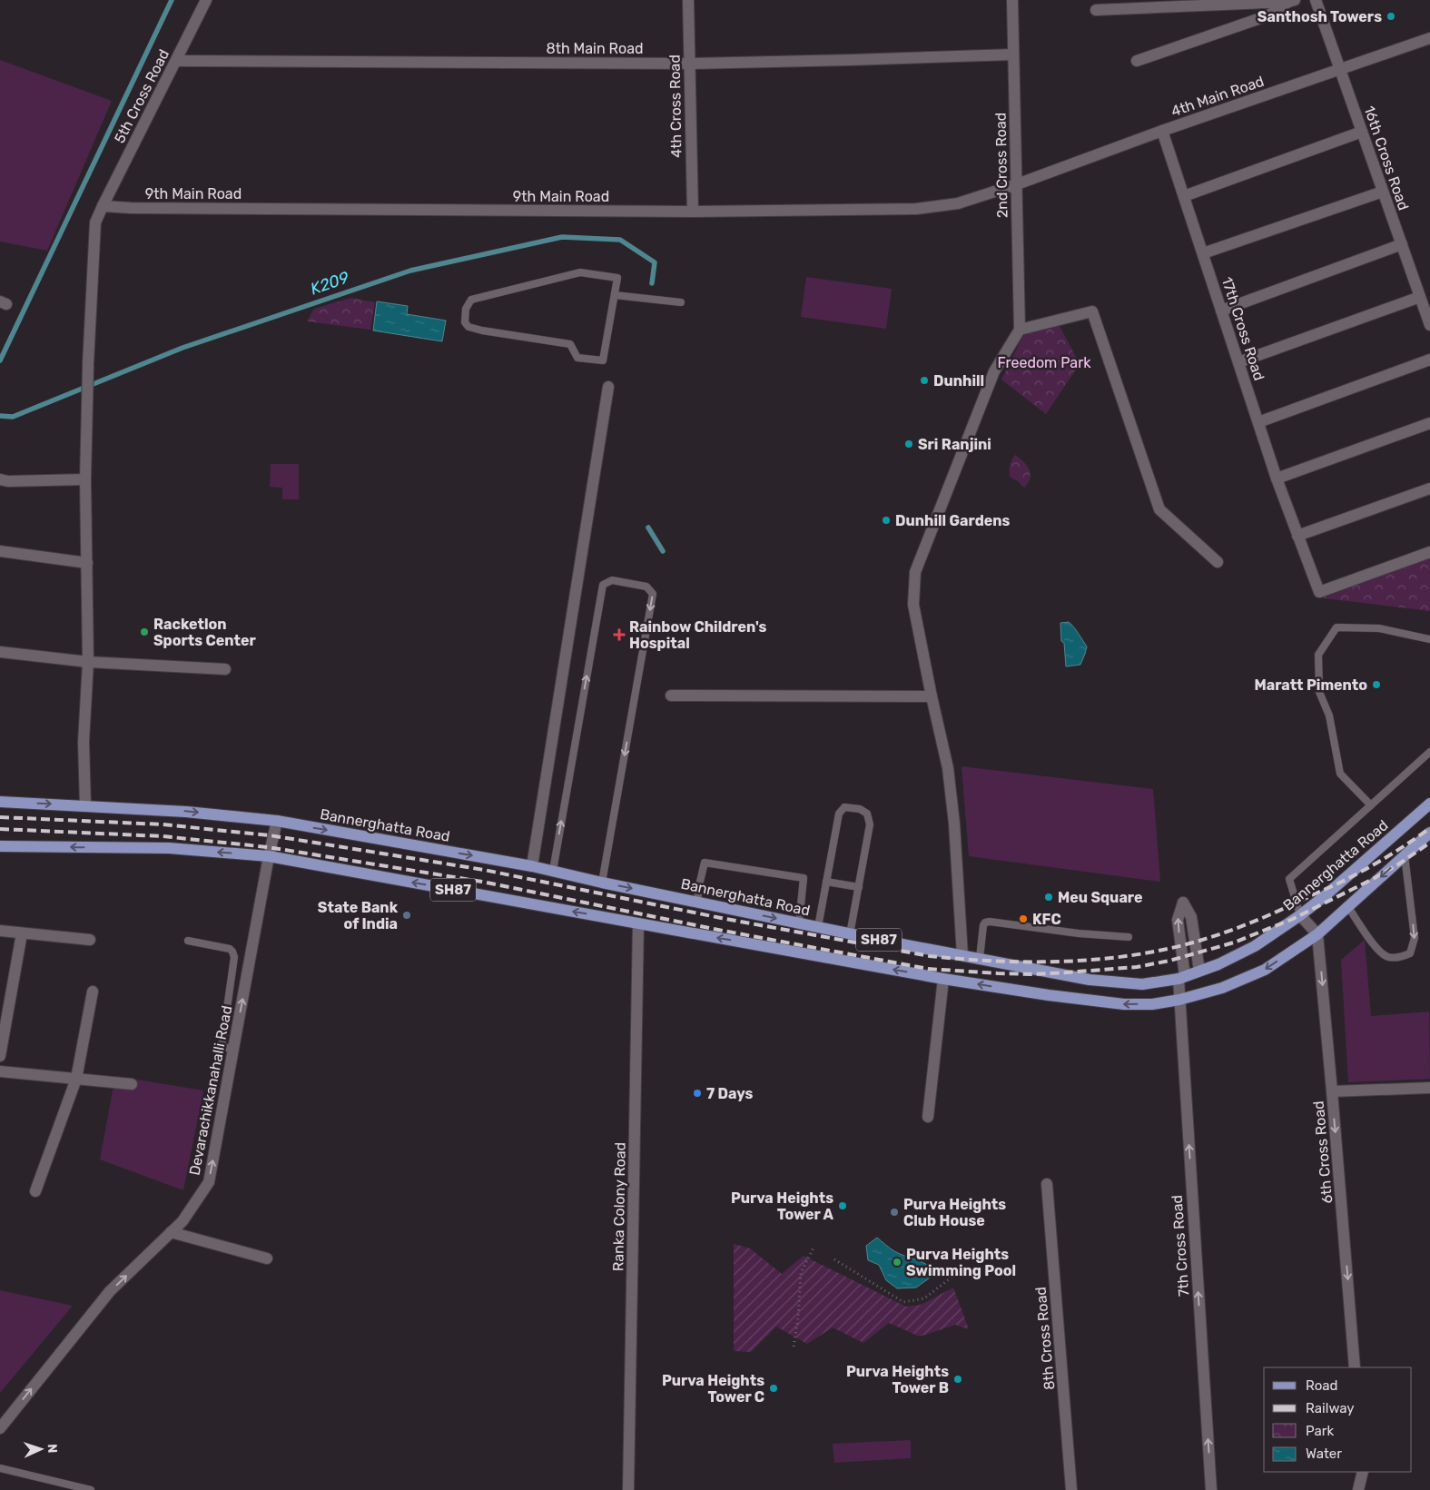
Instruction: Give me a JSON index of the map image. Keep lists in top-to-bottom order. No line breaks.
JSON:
{"streets":{"main road":["Bannerghatta Road","SH87"],"street":["8th Main Road","5th Cross Road","4th Main Road","4th Cross Road","16th Cross Road","2nd Cross Road","9th Main Road","17th Cross Road","Devarachikkanahalli Road","6th Cross Road","Ranka Colony Road","7th Cross Road","8th Cross Road"]},"crossings":[["8th Main Road","5th Cross Road"],["8th Main Road","4th Cross Road"],["8th Main Road","2nd Cross Road"],["5th Cross Road","9th Main Road"],["5th Cross Road","Bannerghatta Road"],["4th Main Road","16th Cross Road"],["4th Main Road","2nd Cross Road"],["4th Main Road","9th Main Road"],["4th Main Road","17th Cross Road"],["4th Cross Road","9th Main Road"],["2nd Cross Road","9th Main Road"],["Bannerghatta Road","Devarachikkanahalli Road"],["Bannerghatta Road","7th Cross Road"],["SH87","Devarachikkanahalli Road"],["SH87","6th Cross Road"],["SH87","Ranka Colony Road"],["SH87","7th Cross Road"]],"one_way":["Devarachikkanahalli Road","6th Cross Road"],"water":["K209"],"parks":["Freedom Park"],"places":{"other":["Santhosh Towers","Dunhill","Sri Ranjini","Dunhill Gardens","Racketlon Sports Center","Maratt Pimento","Meu Square","State Bank of India","KFC","7 Days","Purva Heights Tower A","Purva Heights Club House","Purva Heights Swimming Pool","Purva Heights Tower B","Purva Heights Tower C"],"health":["Rainbow Children's Hospital"]},"legend":["Road","Railway","Park","Water"],"north":"right"}
